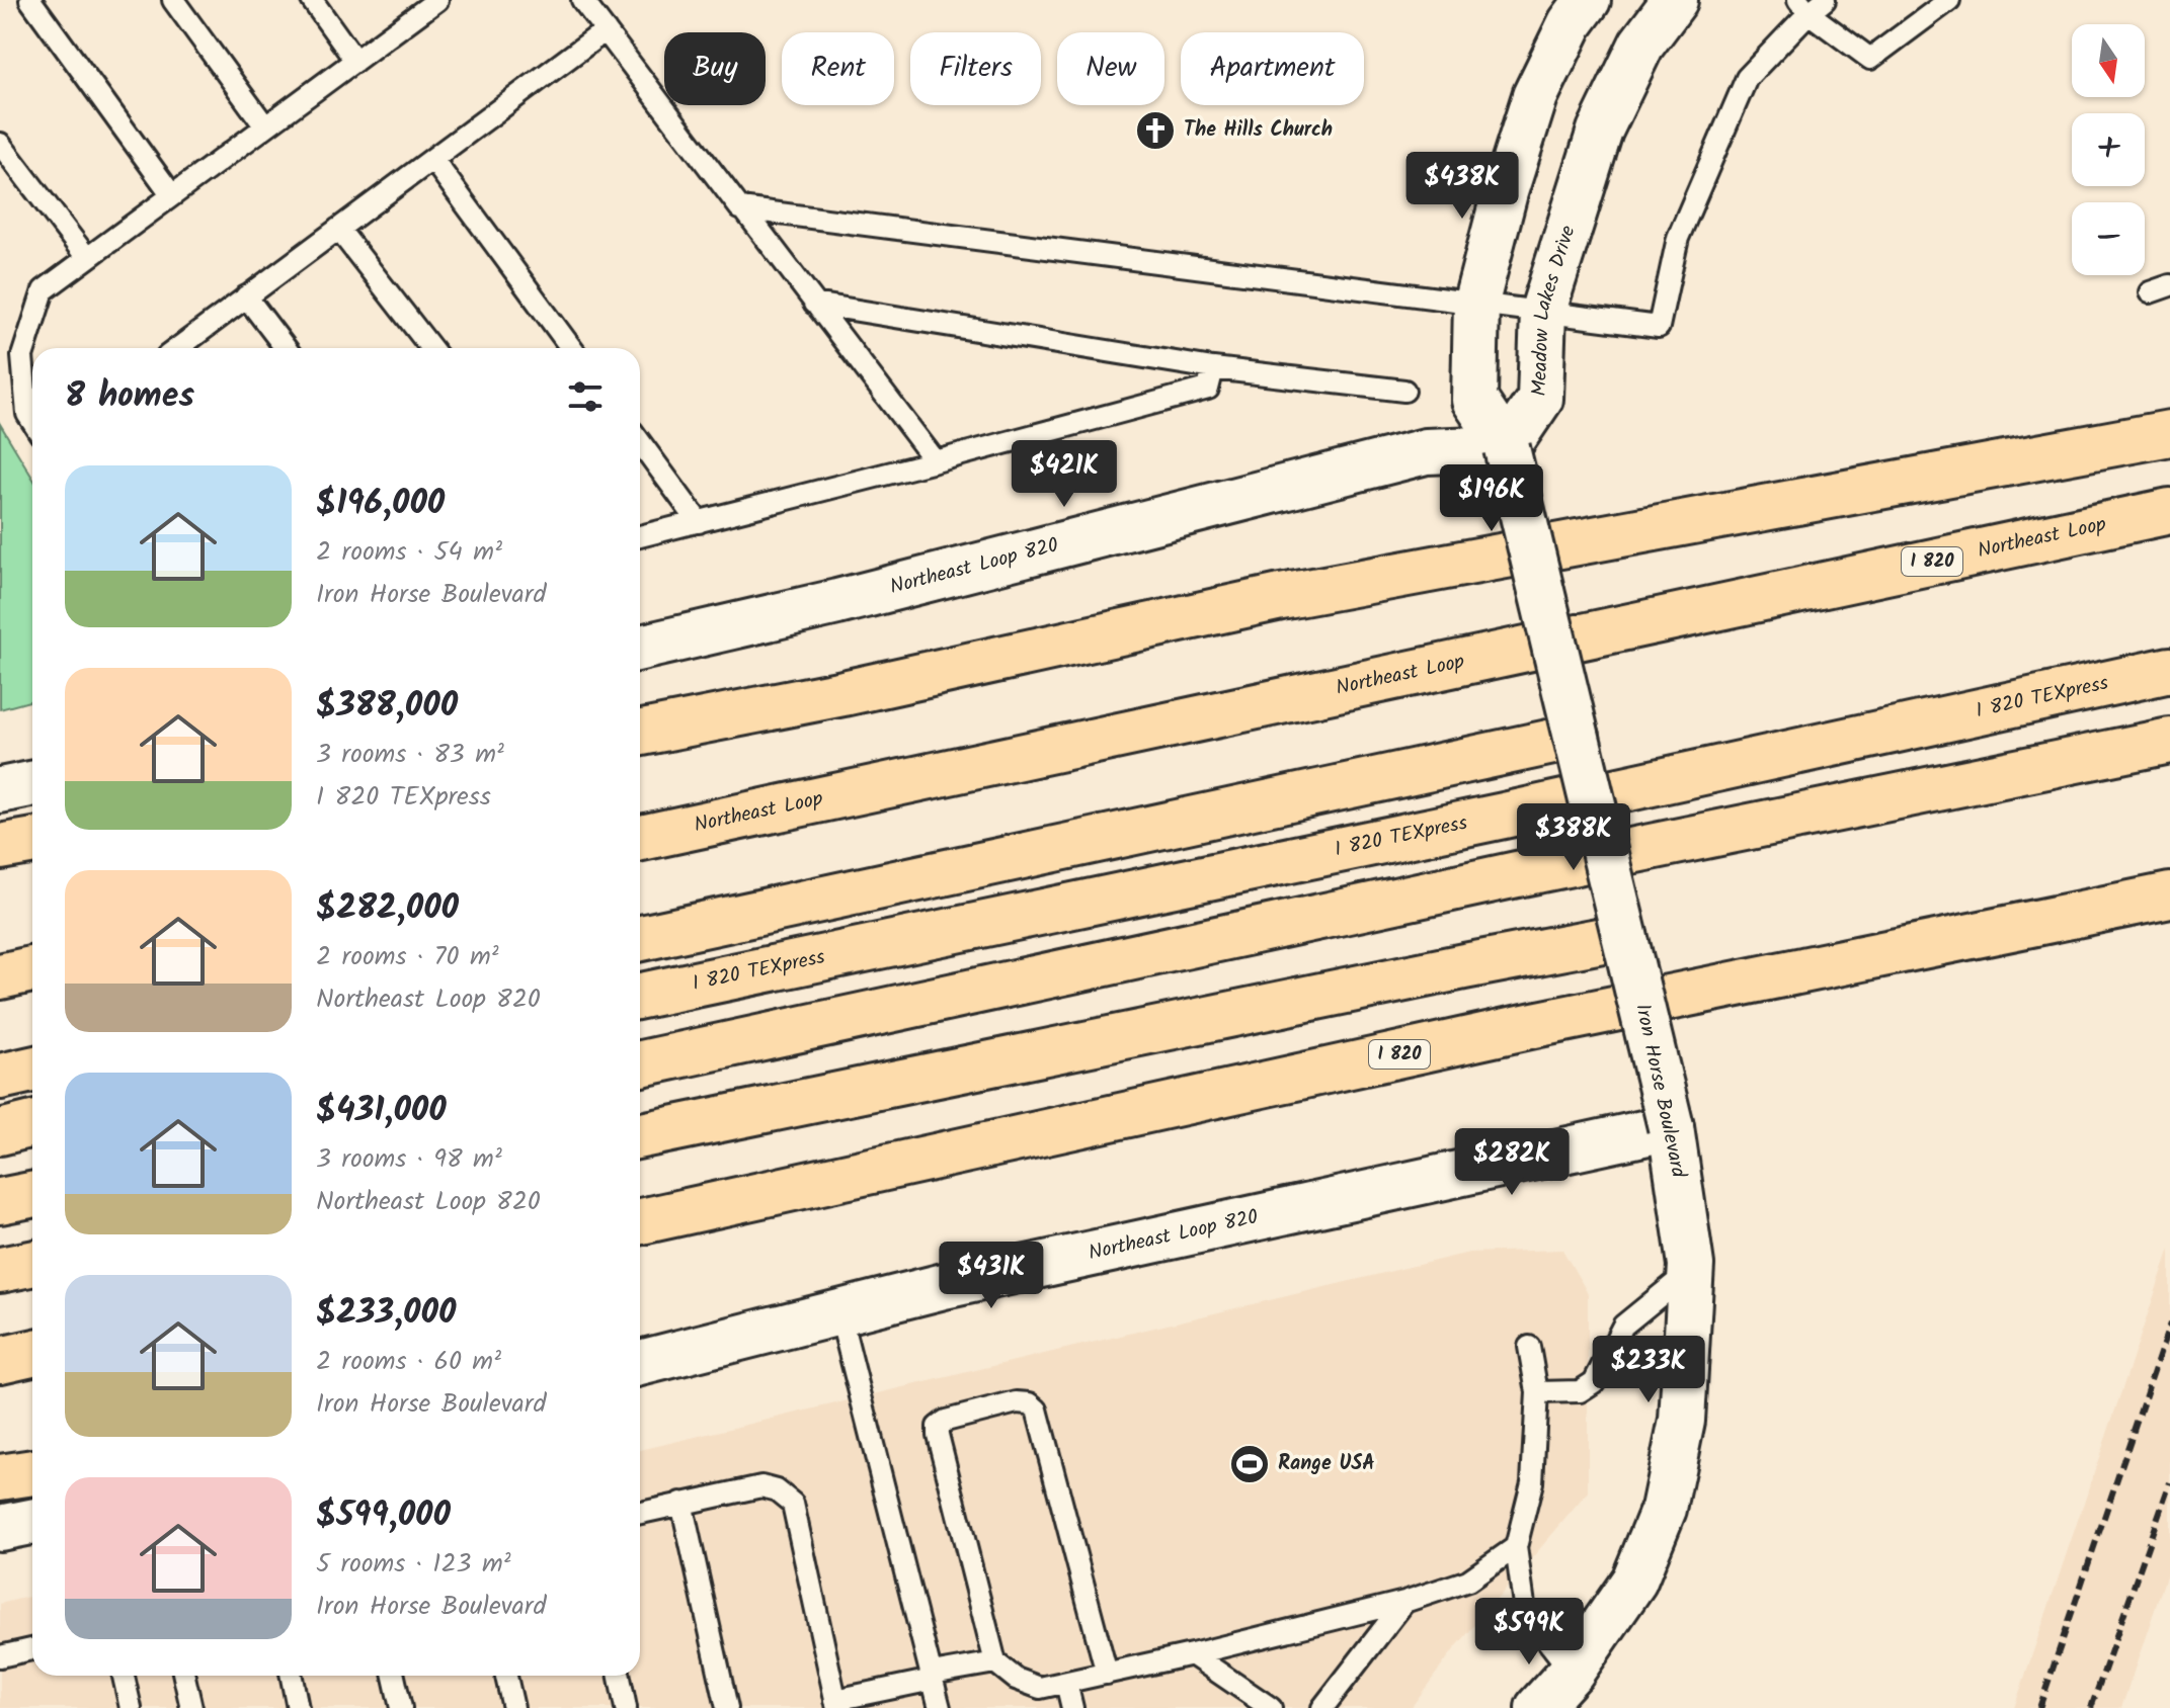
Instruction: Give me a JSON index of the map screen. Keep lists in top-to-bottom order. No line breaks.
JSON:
{"streets":{"highway":["Northeast Loop","I 820","I 820 TEXpress"],"street":["Meadow Lakes Drive","Northeast Loop 820","Iron Horse Boulevard"]},"crossings":[["Meadow Lakes Drive","Northeast Loop 820"],["Meadow Lakes Drive","Iron Horse Boulevard"],["Northeast Loop 820","Iron Horse Boulevard"]],"places":{"church":["The Hills Church"],"sports":["Range USA"]},"north":"bottom","page":{"map_buttons":["+","−"],"chip":["Buy","Rent","Filters","New","Apartment"],"price":["$438K","$421K","$196K","$388K","$282K","$431K","$233K","$599K"],"heading":"8 homes","list":[{"name":"$196,000","note":"2 rooms · 54 m² · Iron Horse Boulevard"},{"name":"$388,000","note":"3 rooms · 83 m² · I 820 TEXpress"},{"name":"$282,000","note":"2 rooms · 70 m² · Northeast Loop 820"},{"name":"$431,000","note":"3 rooms · 98 m² · Northeast Loop 820"},{"name":"$233,000","note":"2 rooms · 60 m² · Iron Horse Boulevard"},{"name":"$599,000","note":"5 rooms · 123 m² · Iron Horse Boulevard"}]}}
